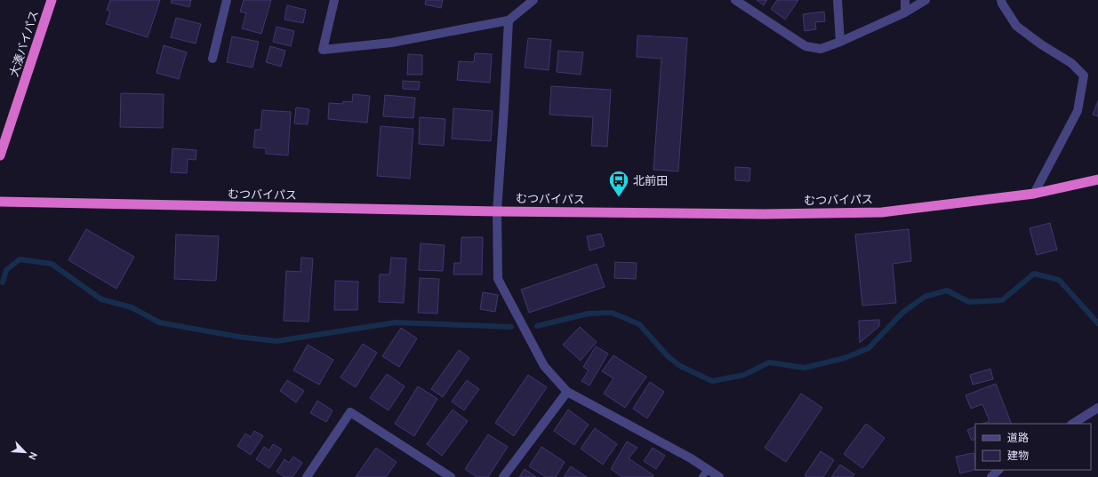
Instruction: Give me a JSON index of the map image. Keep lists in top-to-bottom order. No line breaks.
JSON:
{"streets":{"highway":["大湊バイパス","むつバイパス"]},"places":{"bus stop":["北前田"]},"legend":["道路","建物"],"north":"bottom right"}
